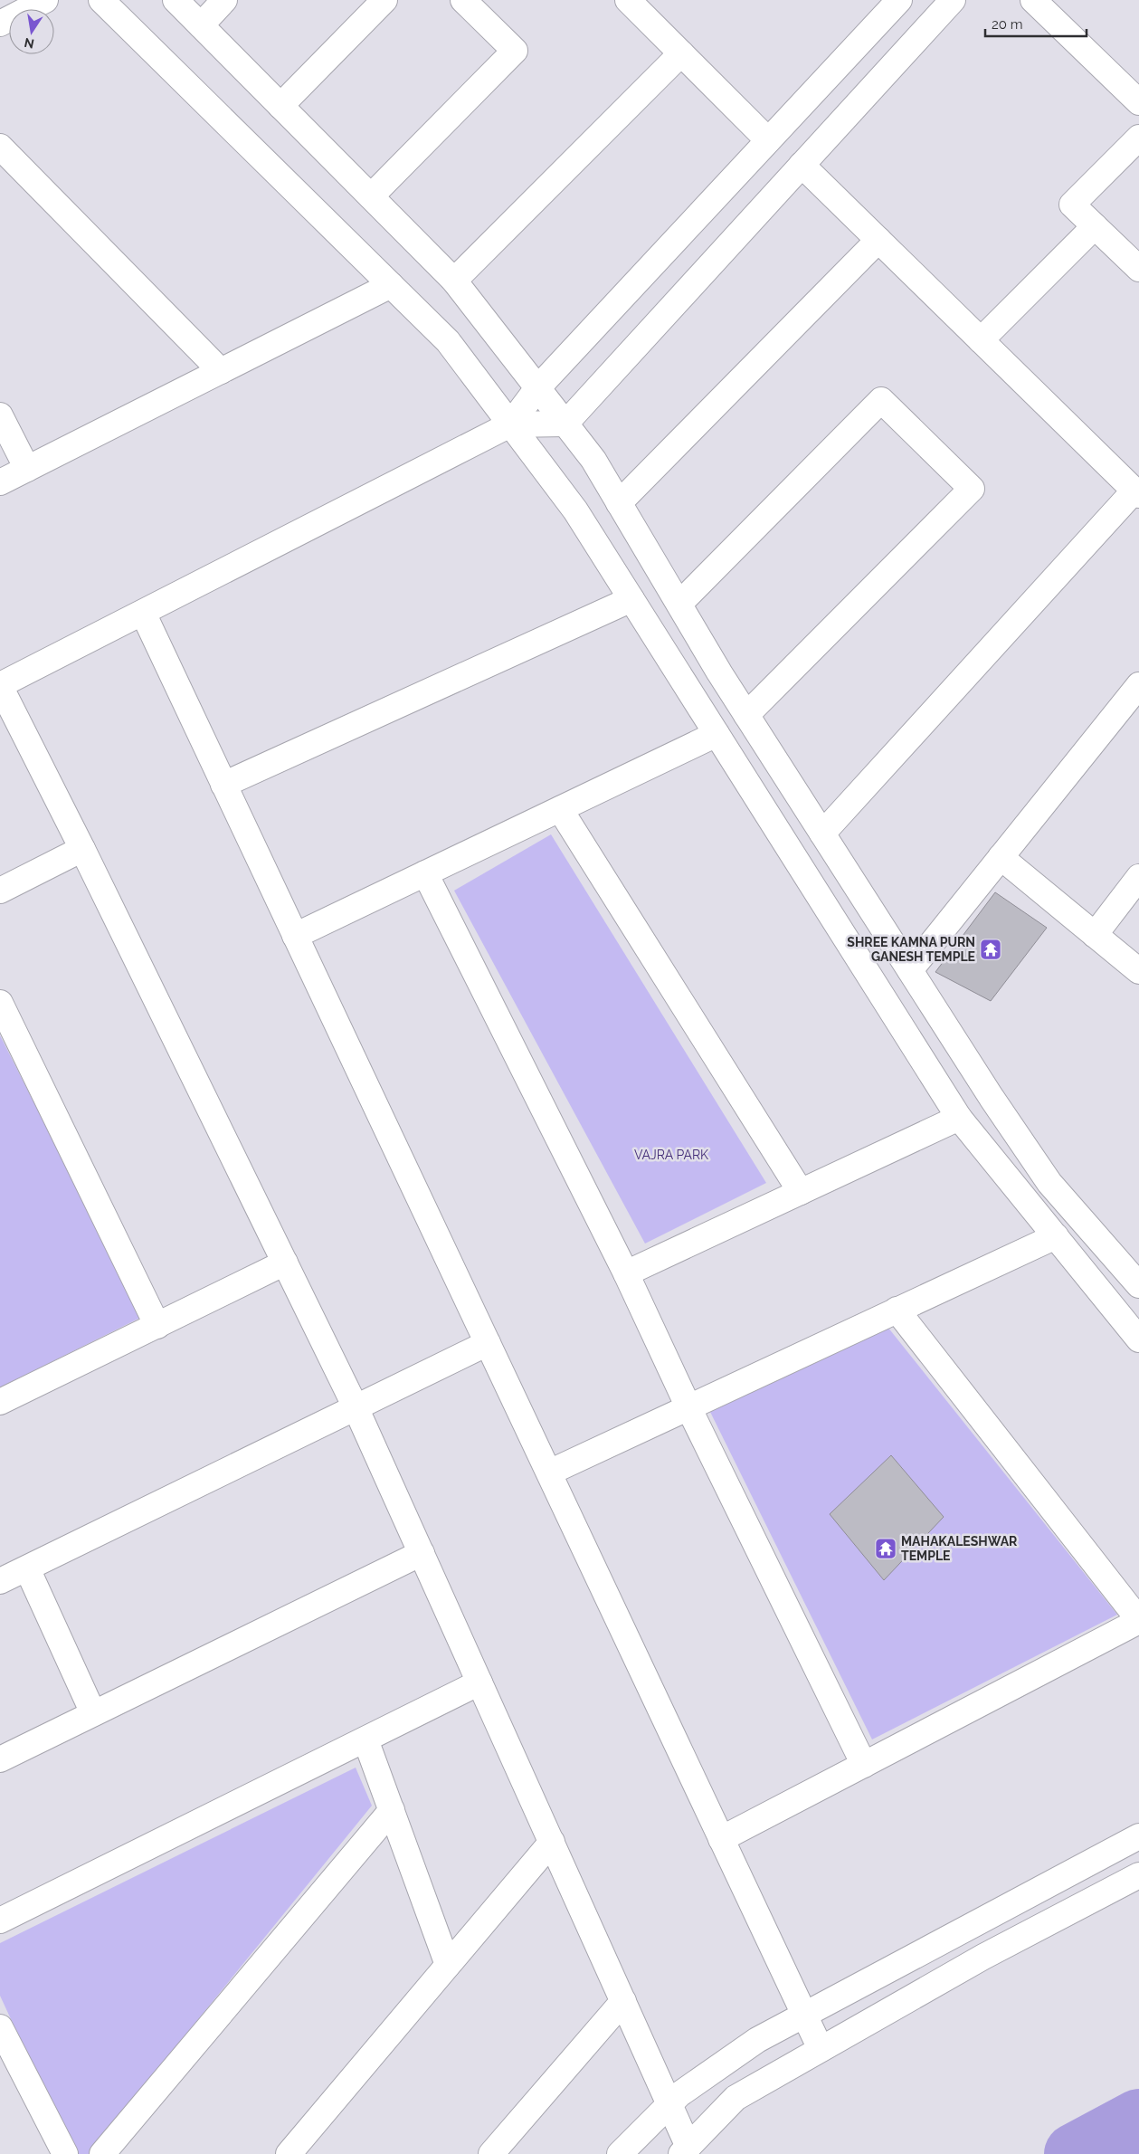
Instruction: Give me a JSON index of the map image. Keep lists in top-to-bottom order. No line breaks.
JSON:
{"parks":["VAJRA PARK"],"places":{"temple":["SHREE KAMNA PURN GANESH TEMPLE","MAHAKALESHWAR TEMPLE"]},"scale_bar":"20 m","north":"bottom"}
